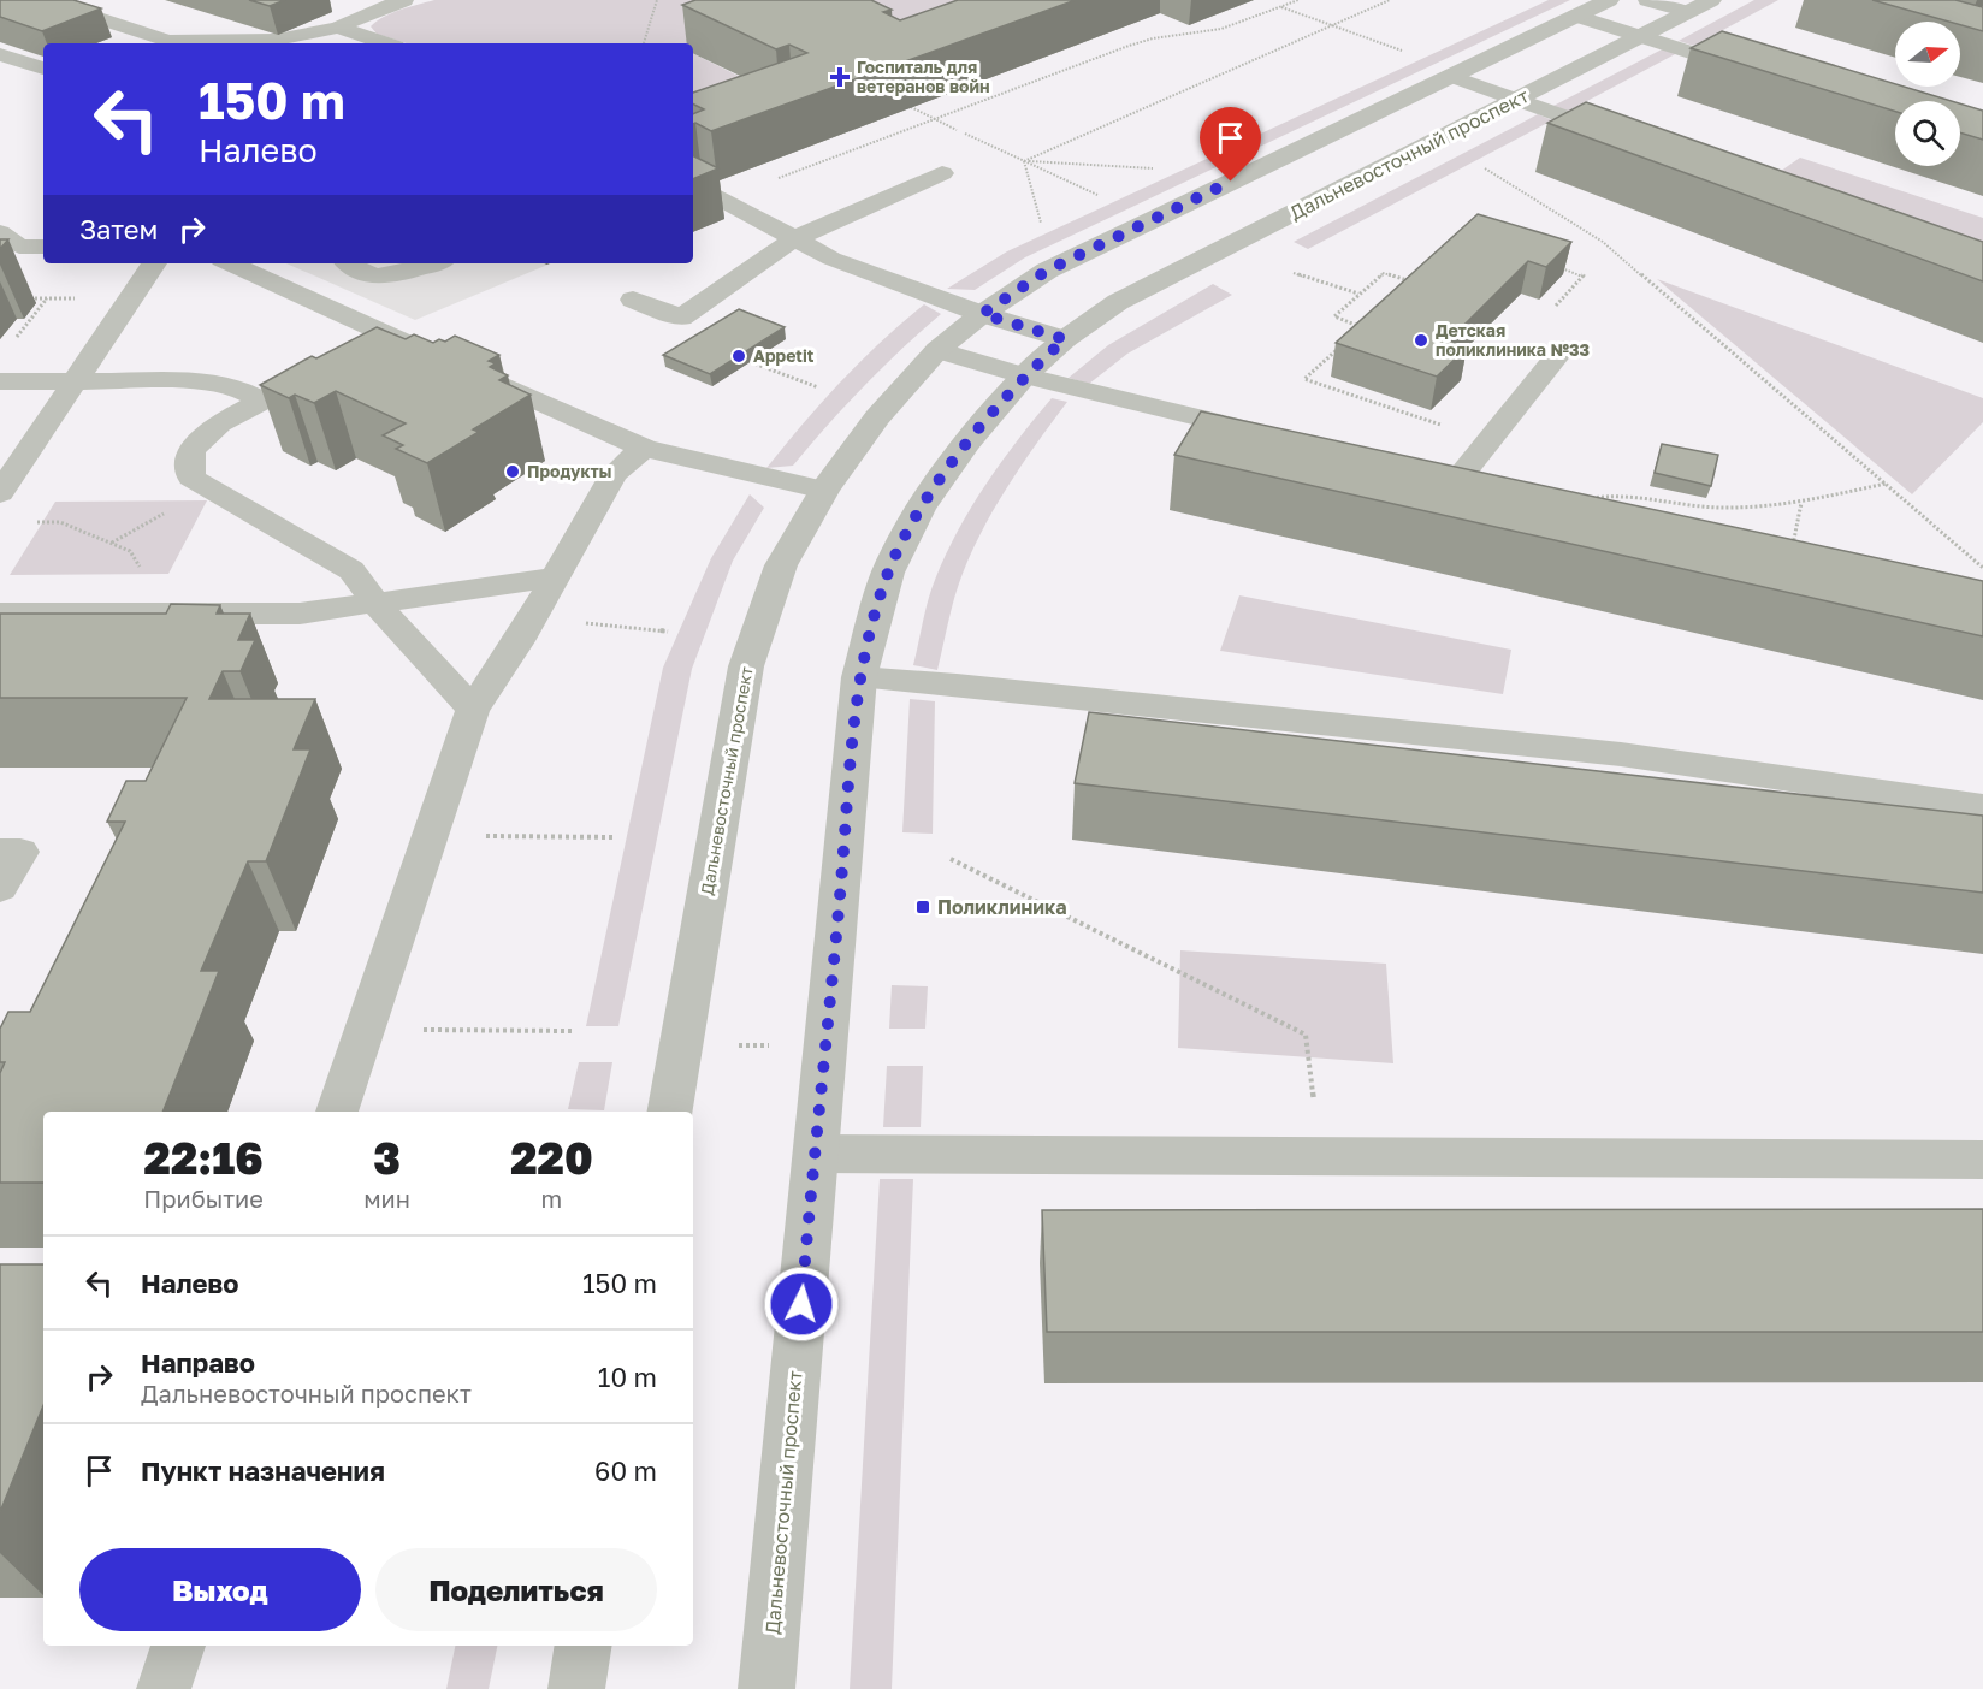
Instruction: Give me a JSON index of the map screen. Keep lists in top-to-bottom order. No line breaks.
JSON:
{"streets":{"street":["Дальневосточный проспект"]},"places":{"health":["Госпиталь для ветеранов войн"],"other":["Детская поликлиника №33","Appetit","Продукты"],"transit":["Поликлиника"]},"north":"right","page":{"turn":["150 m","Налево"],"then":"Затем","eta":["22:16","Прибытие","3","мин","220","m"],"list":[{"name":"Налево","value":"150 m"},{"name":"Направо","note":"Дальневосточный проспект","value":"10 m"},{"name":"Пункт назначения","value":"60 m"}],"buttons":["Выход","Поделиться"]}}
